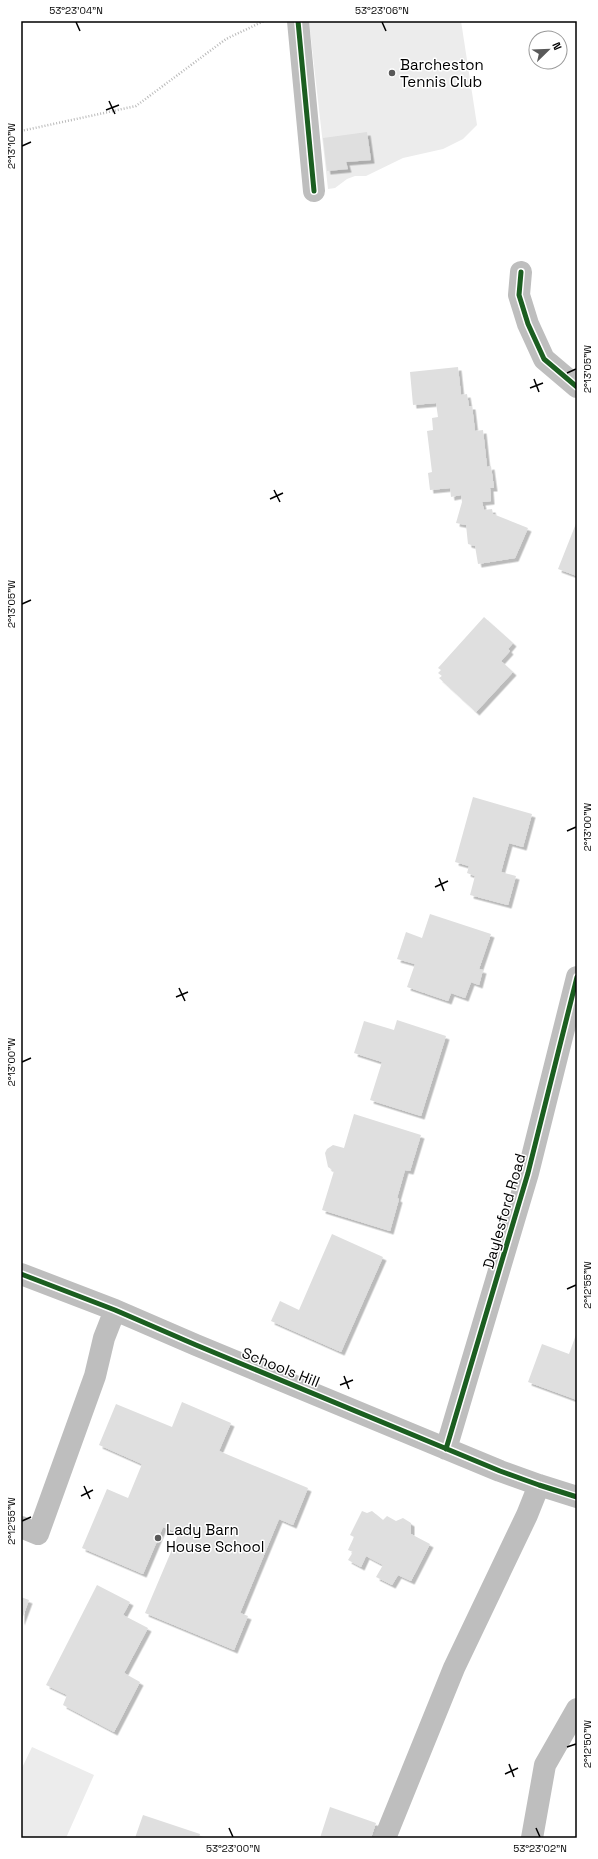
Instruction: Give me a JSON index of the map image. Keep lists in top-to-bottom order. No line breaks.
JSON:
{"streets":{"street":["Daylesford Road","Schools Hill"]},"crossings":[["Daylesford Road","Schools Hill"]],"places":["Barcheston Tennis Club","Lady Barn House School"],"north":"top right","coordinates":["53°23'04\"N","53°23'06\"N","2°13'10\"W","2°13'05\"W","2°13'00\"W","2°12'55\"W","2°12'50\"W","53°23'00\"N","53°23'02\"N"]}
